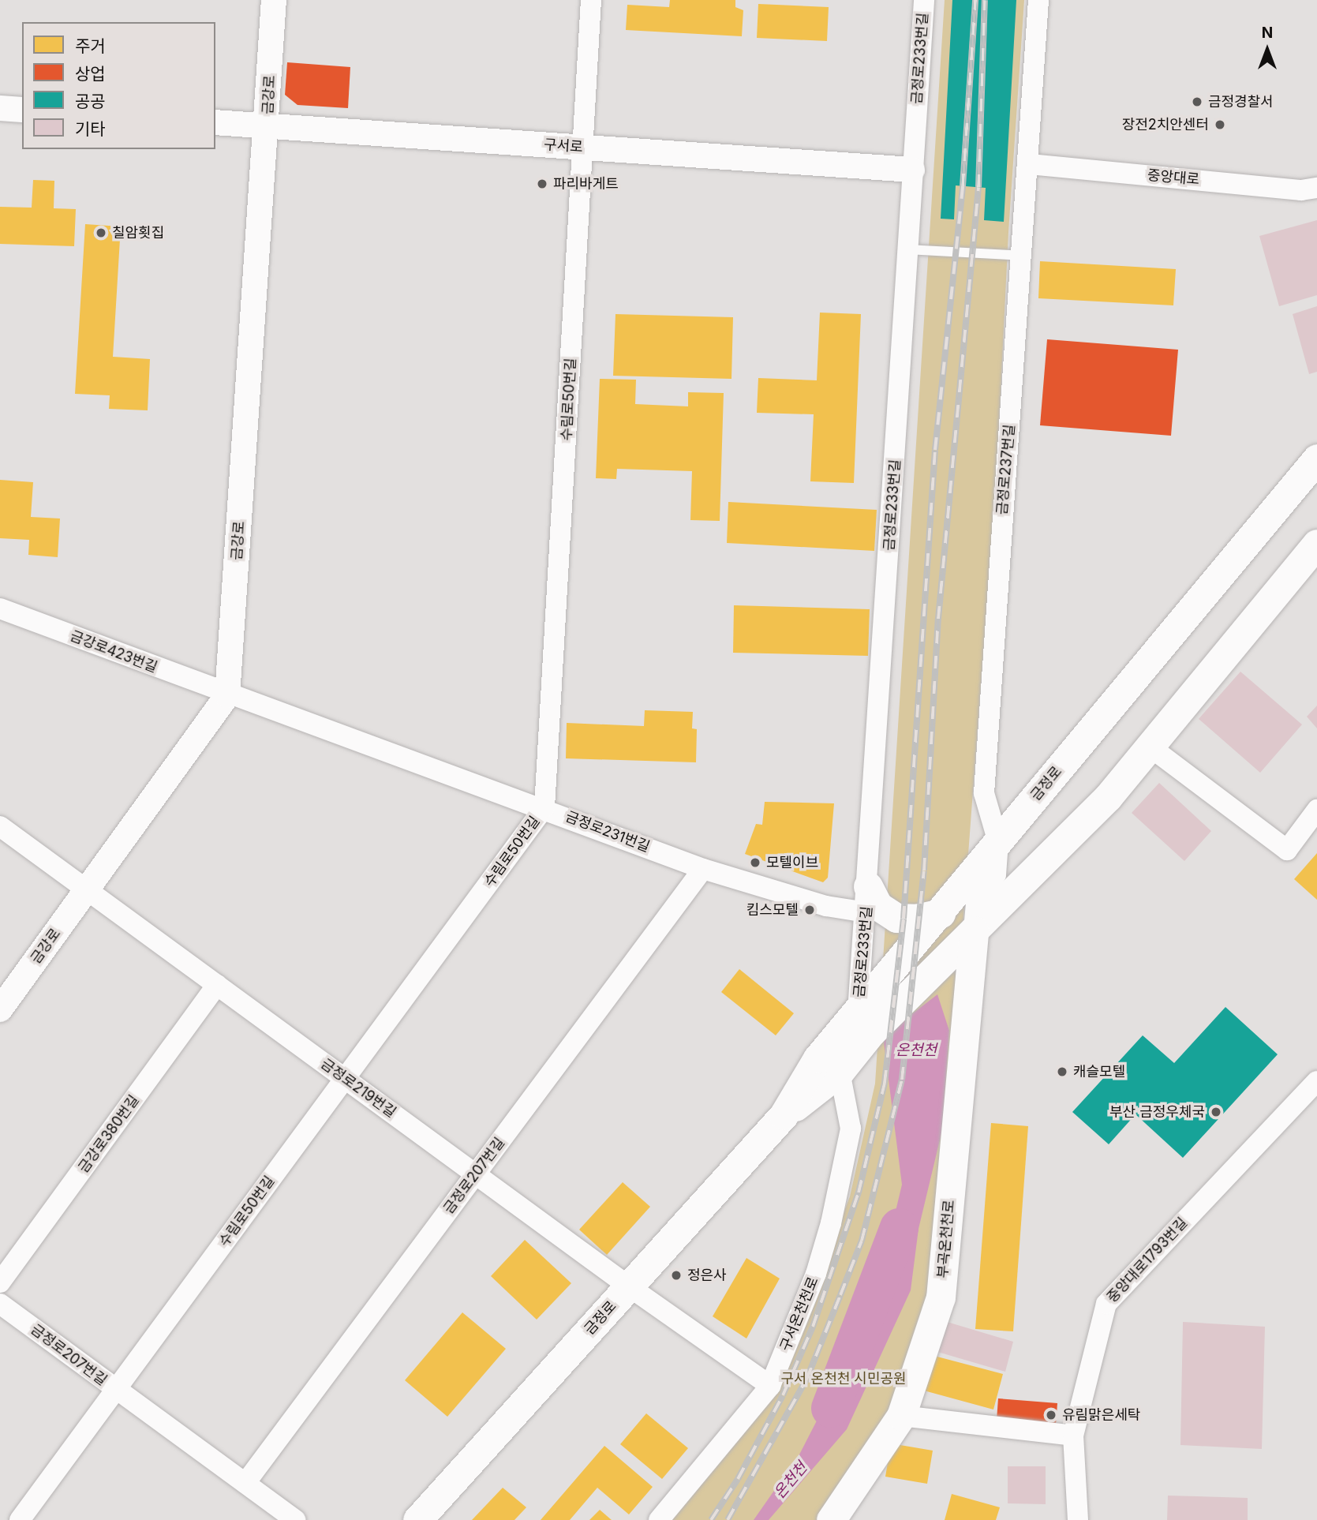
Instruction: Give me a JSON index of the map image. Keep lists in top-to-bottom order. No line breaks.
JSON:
{"streets":{"main road":["금정로","부곡온천천로"],"street":["금정로233번길","금강로","구서로","중앙대로","수림로50번길","금정로237번길","금강로423번길","금정로231번길","금정로219번길","금강로380번길","금정로207번길","중앙대로1793번길","구서온천천로"]},"crossings":[["금정로233번길","구서로"],["금정로233번길","금정로"],["금정로233번길","금정로231번길"],["금강로","구서로"],["금강로","금강로423번길"],["금강로","금정로231번길"],["금강로","금정로219번길"],["구서로","수림로50번길"],["중앙대로","금정로237번길"],["수림로50번길","금정로231번길"],["수림로50번길","금정로219번길"],["수림로50번길","금정로207번길"],["금정로237번길","금정로"],["금정로237번길","부곡온천천로"],["금강로423번길","금정로231번길"],["금정로","금정로219번길"],["금정로","부곡온천천로"],["금정로","구서온천천로"],["금정로231번길","금정로207번길"],["금정로219번길","금강로380번길"],["금정로219번길","금정로207번길"],["금정로219번길","구서온천천로"]],"water":["온천천"],"parks":["구서 온천천 시민공원"],"places":["금정경찰서","장전2치안센터","파리바게트","칠암횟집","모텔이브","킴스모텔","캐슬모텔","부산 금정우체국","정은사","유림맑은세탁"],"legend":["주거","상업","공공","기타"],"north":"top"}
